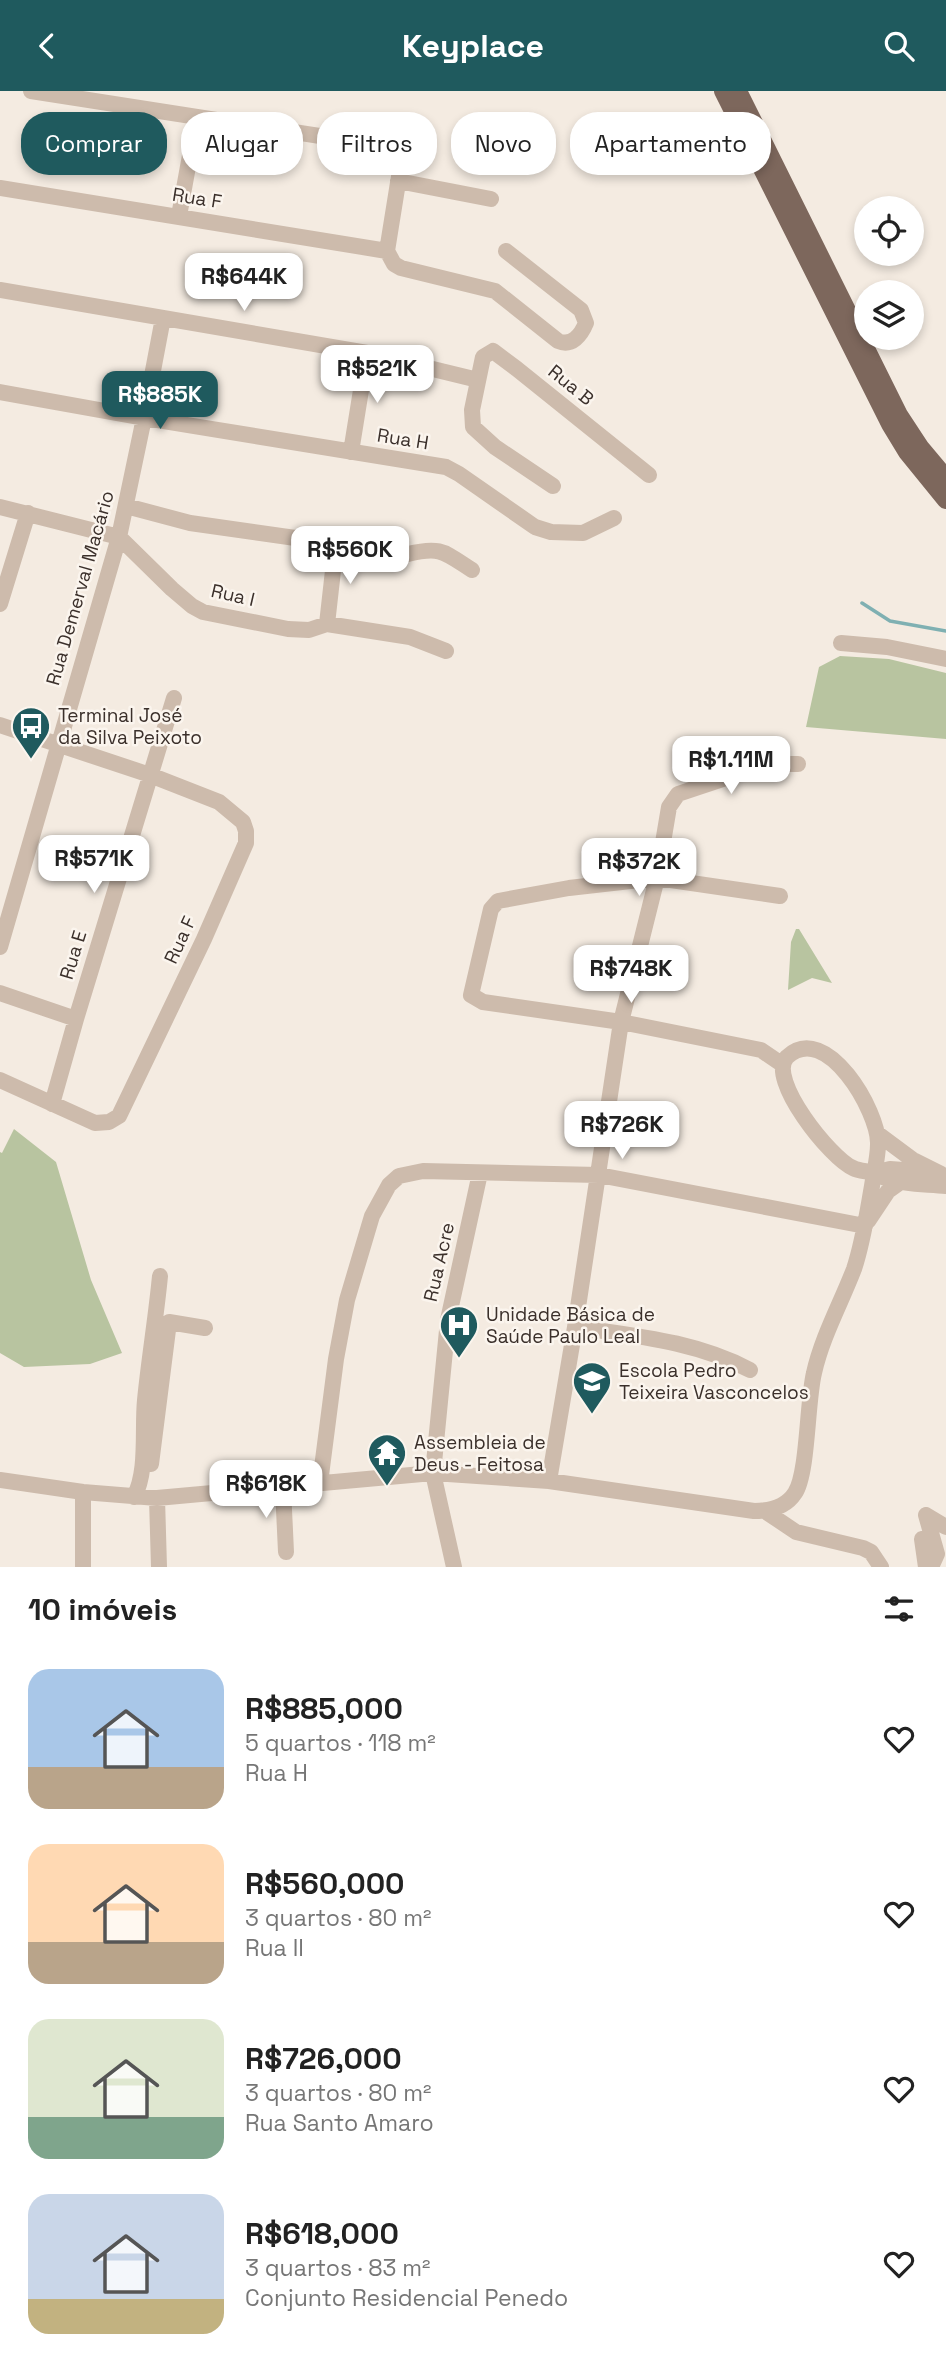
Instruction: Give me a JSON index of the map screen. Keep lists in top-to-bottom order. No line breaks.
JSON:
{"streets":{"street":["Rua F","Rua B","Rua H","Rua Demerval Macário","Rua I","Rua E","Rua Acre"]},"crossings":[["Rua F","Rua E"],["Rua H","Rua Demerval Macário"],["Rua Demerval Macário","Rua I"]],"places":{"bus stop":["Terminal José da Silva Peixoto"],"hospital":["Unidade Básica de Saúde Paulo Leal"],"school or university":["Escola Pedro Teixeira Vasconcelos"],"temple":["Assembleia de Deus - Feitosa"]},"page":{"header":"Keyplace","chip":["Comprar","Alugar","Filtros","Novo","Apartamento"],"price":["R$644K","R$521K","R$885K","R$560K","R$1.11M","R$571K","R$372K","R$748K","R$726K","R$618K"],"heading":"10 imóveis","list":[{"name":"R$885,000","note":"5 quartos · 118 m² · Rua H"},{"name":"R$560,000","note":"3 quartos · 80 m² · Rua II"},{"name":"R$726,000","note":"3 quartos · 80 m² · Rua Santo Amaro"},{"name":"R$618,000","note":"3 quartos · 83 m² · Conjunto Residencial Penedo"}]}}
